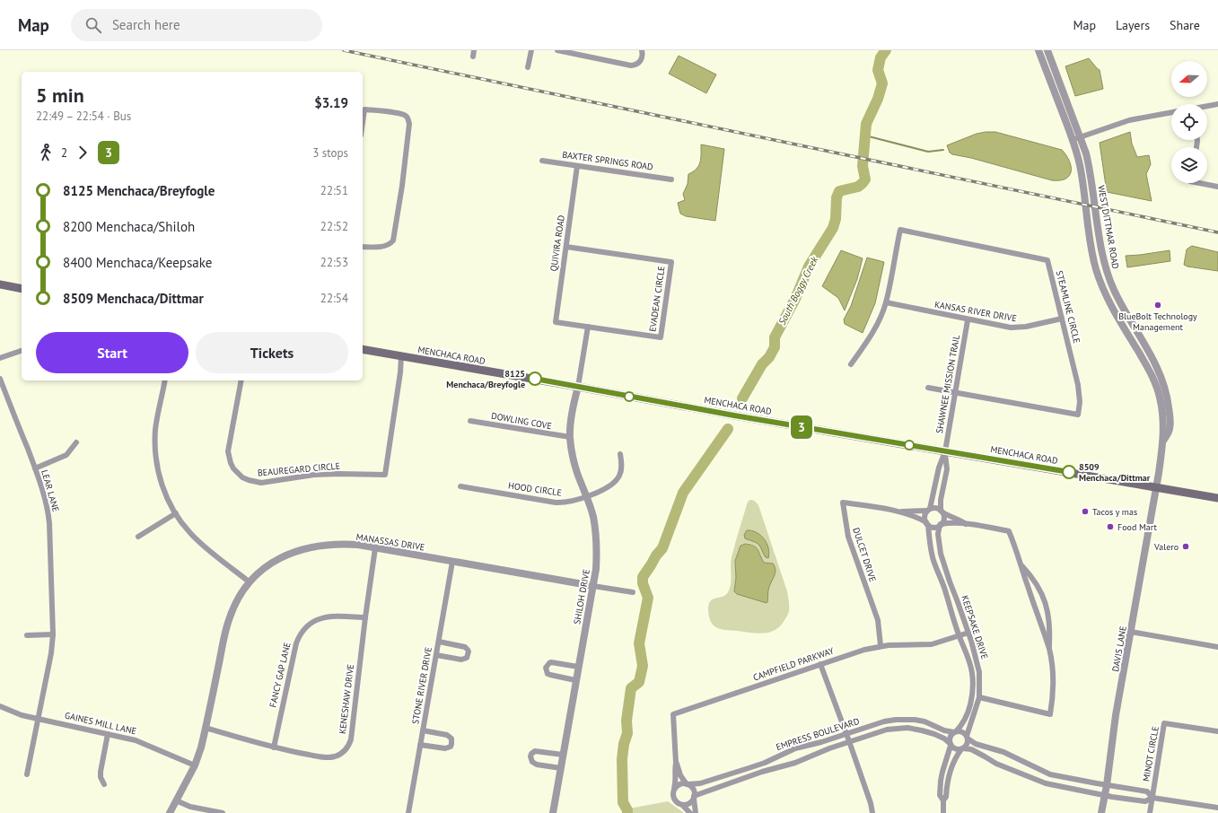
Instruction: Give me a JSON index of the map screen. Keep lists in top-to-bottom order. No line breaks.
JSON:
{"streets":{"main road":["MENCHACA ROAD"],"street":["BAXTER SPRINGS ROAD","WEST DITTMAR ROAD","QUIVIRA ROAD","EVADEAN CIRCLE","STEAMLINE CIRCLE","KANSAS RIVER DRIVE","SHAWNEE MISSION TRAIL","DOWLING COVE","BEAUREGARD CIRCLE","HOOD CIRCLE","LEAR LANE","MANASSAS DRIVE","DULCET DRIVE","SHILOH DRIVE","KEEPSAKE DRIVE","DAVIS LANE","CAMPFIELD PARKWAY","FANCY GAP LANE","STONE RIVER DRIVE","KENESHAW DRIVE","GAINES MILL LANE","EMPRESS BOULEVARD","MINOT CIRCLE"]},"crossings":[["BAXTER SPRINGS ROAD","QUIVIRA ROAD"],["WEST DITTMAR ROAD","MENCHACA ROAD"],["WEST DITTMAR ROAD","DAVIS LANE"],["QUIVIRA ROAD","EVADEAN CIRCLE"],["STEAMLINE CIRCLE","KANSAS RIVER DRIVE"],["STEAMLINE CIRCLE","SHAWNEE MISSION TRAIL"],["KANSAS RIVER DRIVE","SHAWNEE MISSION TRAIL"],["MENCHACA ROAD","SHAWNEE MISSION TRAIL"],["MENCHACA ROAD","BEAUREGARD CIRCLE"],["MENCHACA ROAD","SHILOH DRIVE"],["MENCHACA ROAD","DAVIS LANE"],["DOWLING COVE","SHILOH DRIVE"],["HOOD CIRCLE","SHILOH DRIVE"],["LEAR LANE","GAINES MILL LANE"],["MANASSAS DRIVE","SHILOH DRIVE"],["MANASSAS DRIVE","STONE RIVER DRIVE"],["MANASSAS DRIVE","KENESHAW DRIVE"],["MANASSAS DRIVE","GAINES MILL LANE"],["DULCET DRIVE","KEEPSAKE DRIVE"],["DULCET DRIVE","CAMPFIELD PARKWAY"],["KEEPSAKE DRIVE","CAMPFIELD PARKWAY"],["KEEPSAKE DRIVE","EMPRESS BOULEVARD"],["CAMPFIELD PARKWAY","EMPRESS BOULEVARD"],["FANCY GAP LANE","KENESHAW DRIVE"]],"water":["South Boggy Creek"],"places":["BlueBolt Technology Management","8125 Menchaca/Breyfogle","8509 Menchaca/Dittmar","Tacos y mas","Food Mart","Valero"],"lines":["bus line 3"],"north":"left","page":{"header":"Map","search":"Search here","nav":["Map","Layers","Share"],"on_map":"3","heading":["5 min","22:49 – 22:54 · Bus","$3.19"],"legs":["2","3","3 stops"],"list":[{"name":"8125 Menchaca/Breyfogle","value":"22:51"},{"name":"8200 Menchaca/Shiloh","value":"22:52"},{"name":"8400 Menchaca/Keepsake","value":"22:53"},{"name":"8509 Menchaca/Dittmar","value":"22:54"}],"buttons":["Start","Tickets"]}}
